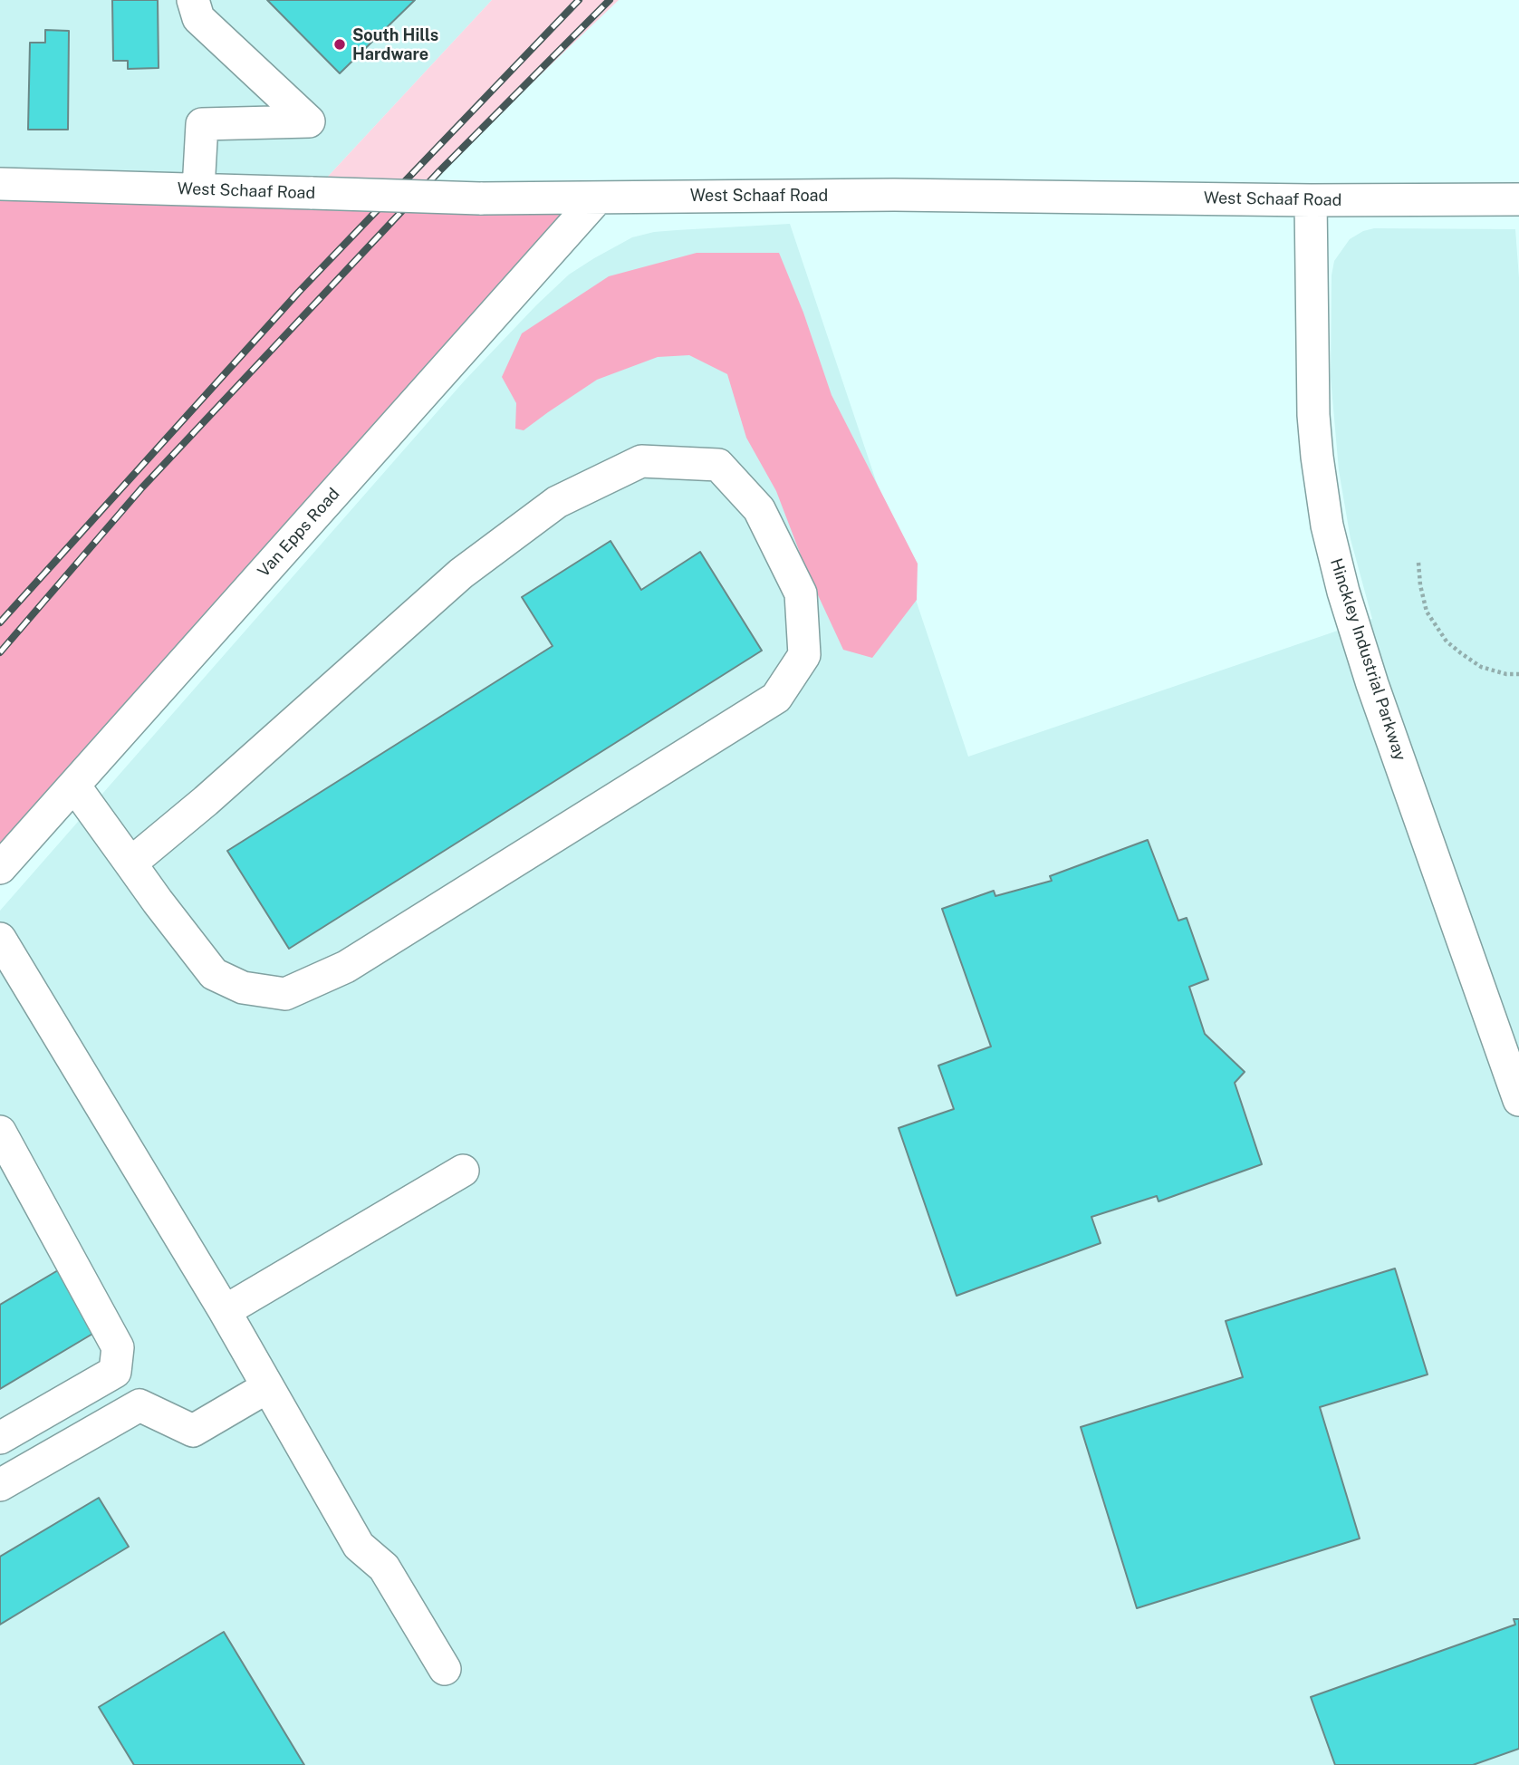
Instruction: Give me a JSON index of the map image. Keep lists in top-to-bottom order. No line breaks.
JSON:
{"streets":{"street":["West Schaaf Road","Van Epps Road","Hinckley Industrial Parkway"]},"crossings":[["West Schaaf Road","Van Epps Road"],["West Schaaf Road","Hinckley Industrial Parkway"]],"places":["South Hills Hardware"]}
